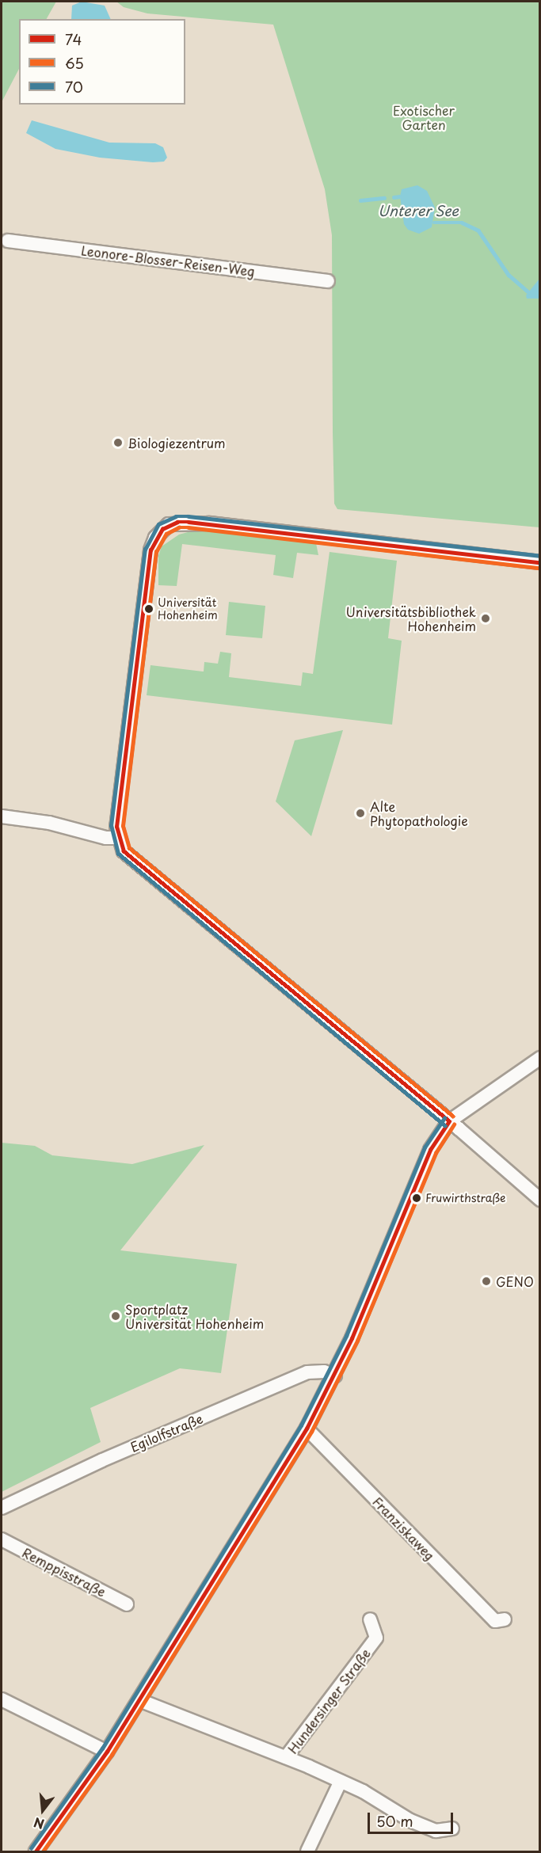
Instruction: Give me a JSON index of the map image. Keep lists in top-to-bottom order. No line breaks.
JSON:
{"streets":{"street":["Leonore-Blosser-Reisen-Weg","Egilolfstraße","Franziskaweg","Remppisstraße","Hundersinger Straße"]},"water":["Unterer See"],"parks":["Exotischer Garten"],"places":["Biologiezentrum","Universität Hohenheim","Universitätsbibliothek Hohenheim","Alte Phytopathologie","Fruwirthstraße","GENO","Sportplatz Universität Hohenheim"],"lines":["transit line 70","transit line 74","transit line 65"],"legend":["74","65","70"],"scale_bar":"50 m","north":"bottom"}
